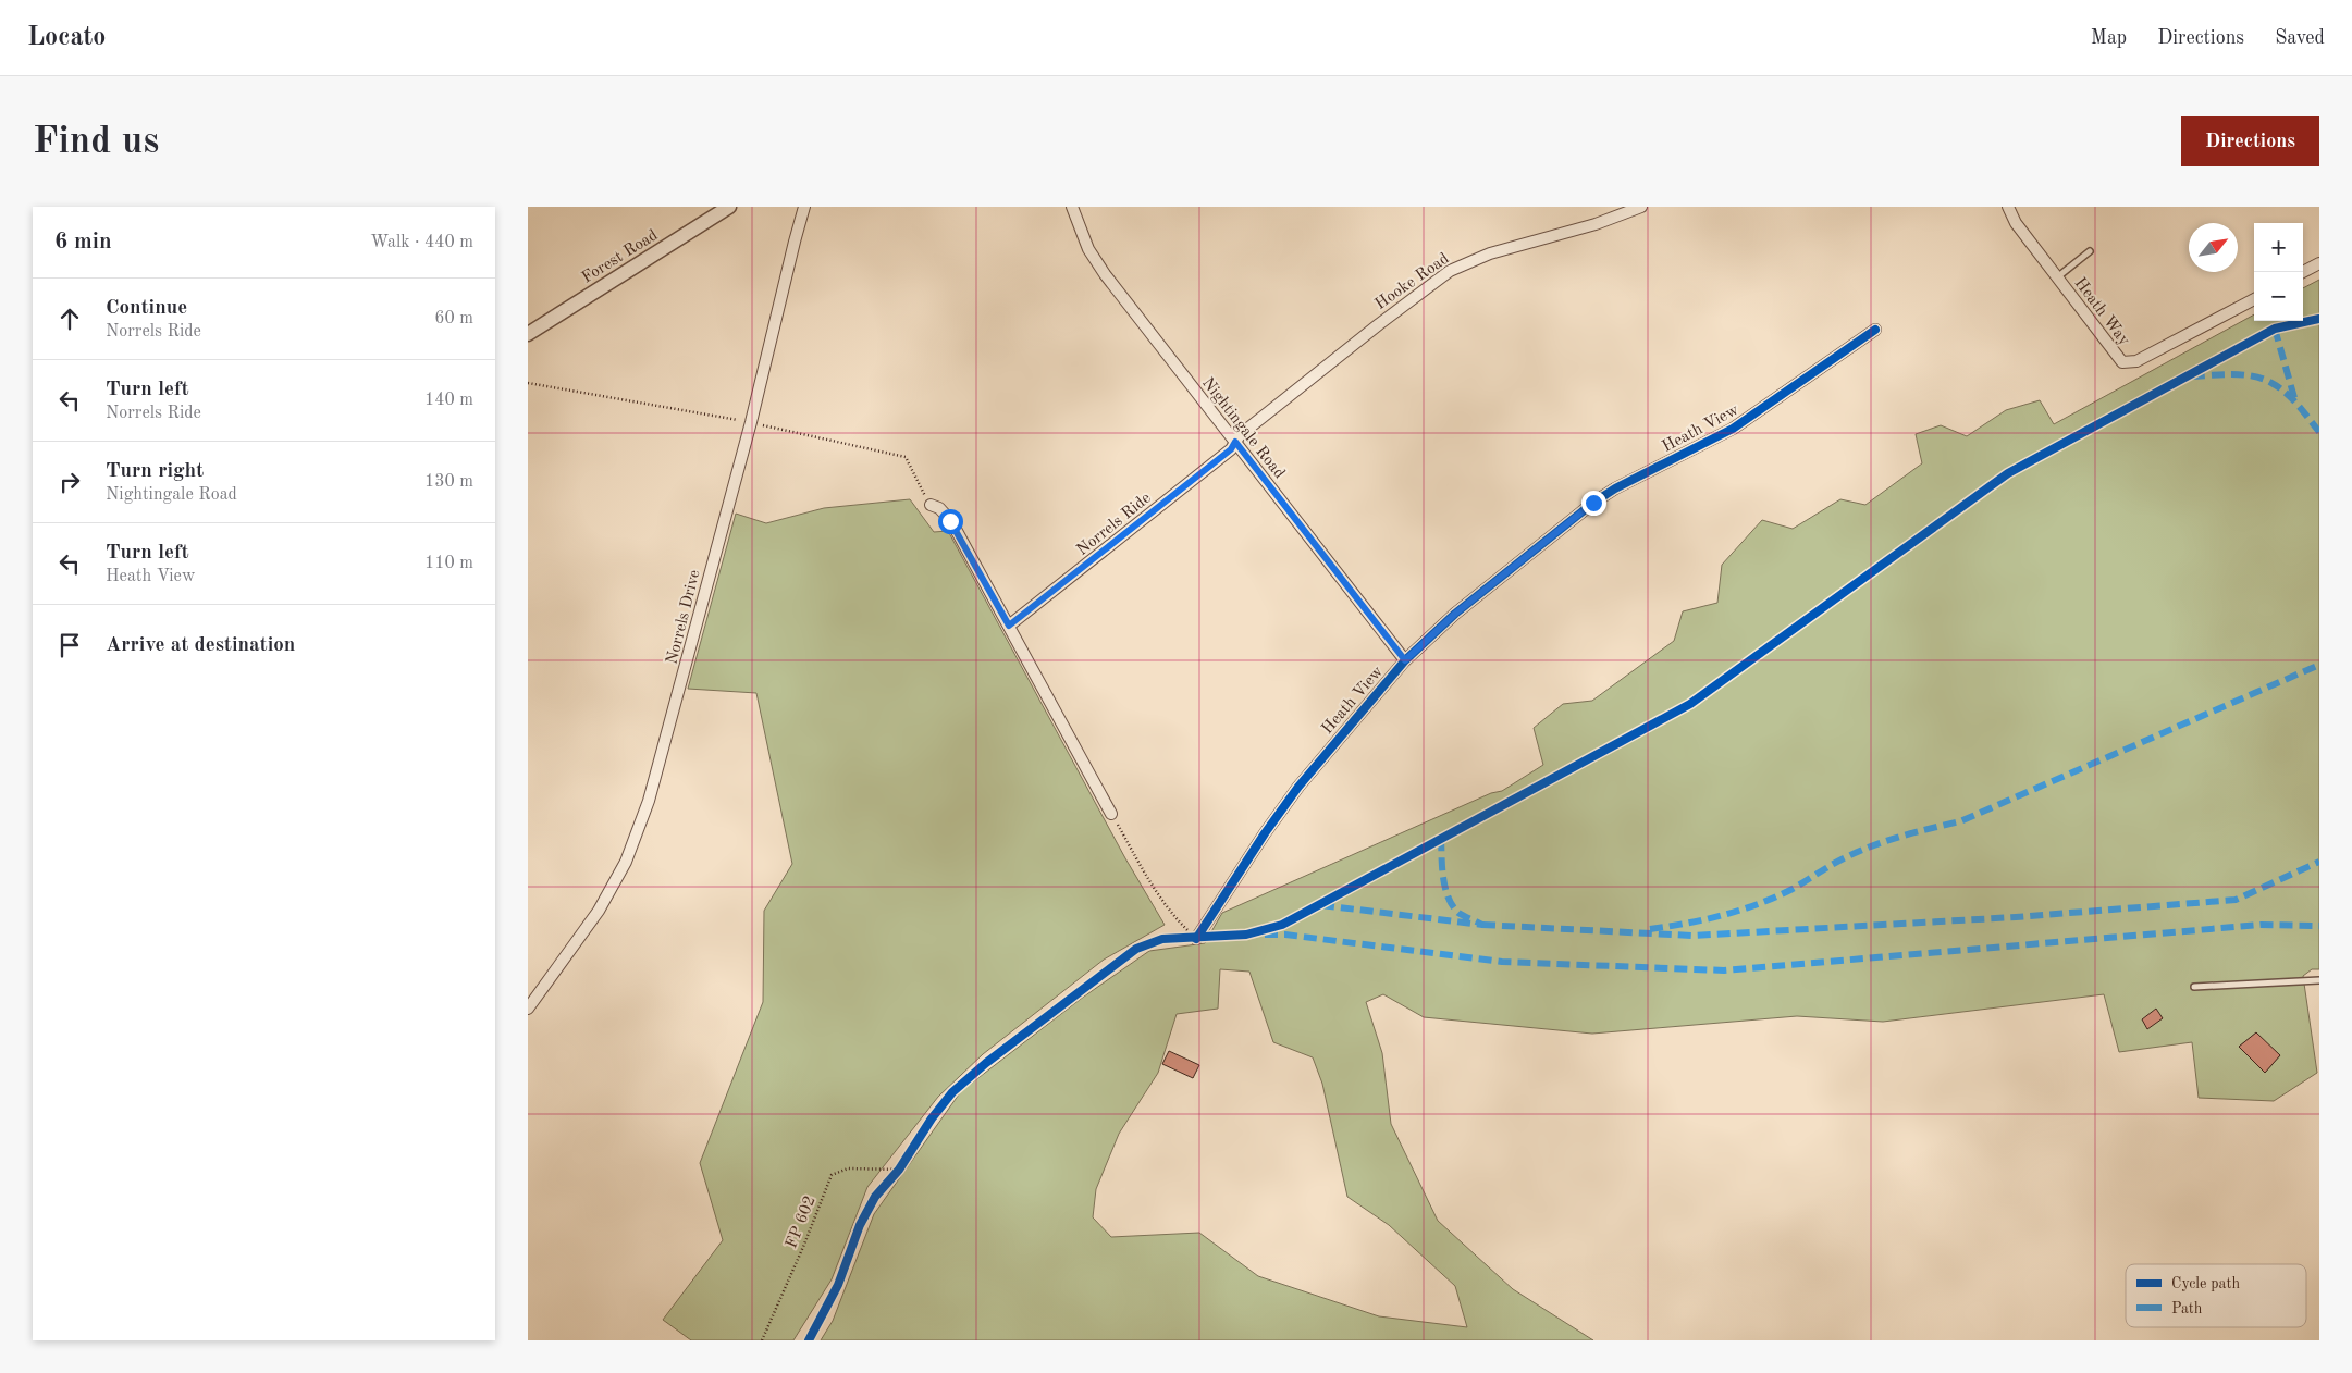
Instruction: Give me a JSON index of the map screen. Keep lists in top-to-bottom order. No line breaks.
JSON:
{"streets":{"street":["Forest Road","Hooke Road","Heath Way","Nightingale Road","Heath View","Norrels Ride","Norrels Drive"],"path":["FP 602"]},"crossings":[["Hooke Road","Nightingale Road"],["Hooke Road","Norrels Ride"],["Nightingale Road","Heath View"],["Nightingale Road","Norrels Ride"]],"legend":["Cycle path","Path"],"north":"top right","page":{"header":"Locato","nav":["Map","Directions","Saved"],"buttons":"Directions","title":"Find us","heading":["6 min","Walk · 440 m"],"map_buttons":["+","−"],"list":[["Continue","Norrels Ride","60 m"],["Turn left","Norrels Ride","140 m"],["Turn right","Nightingale Road","130 m"],["Turn left","Heath View","110 m"],"Arrive at destination"]}}
